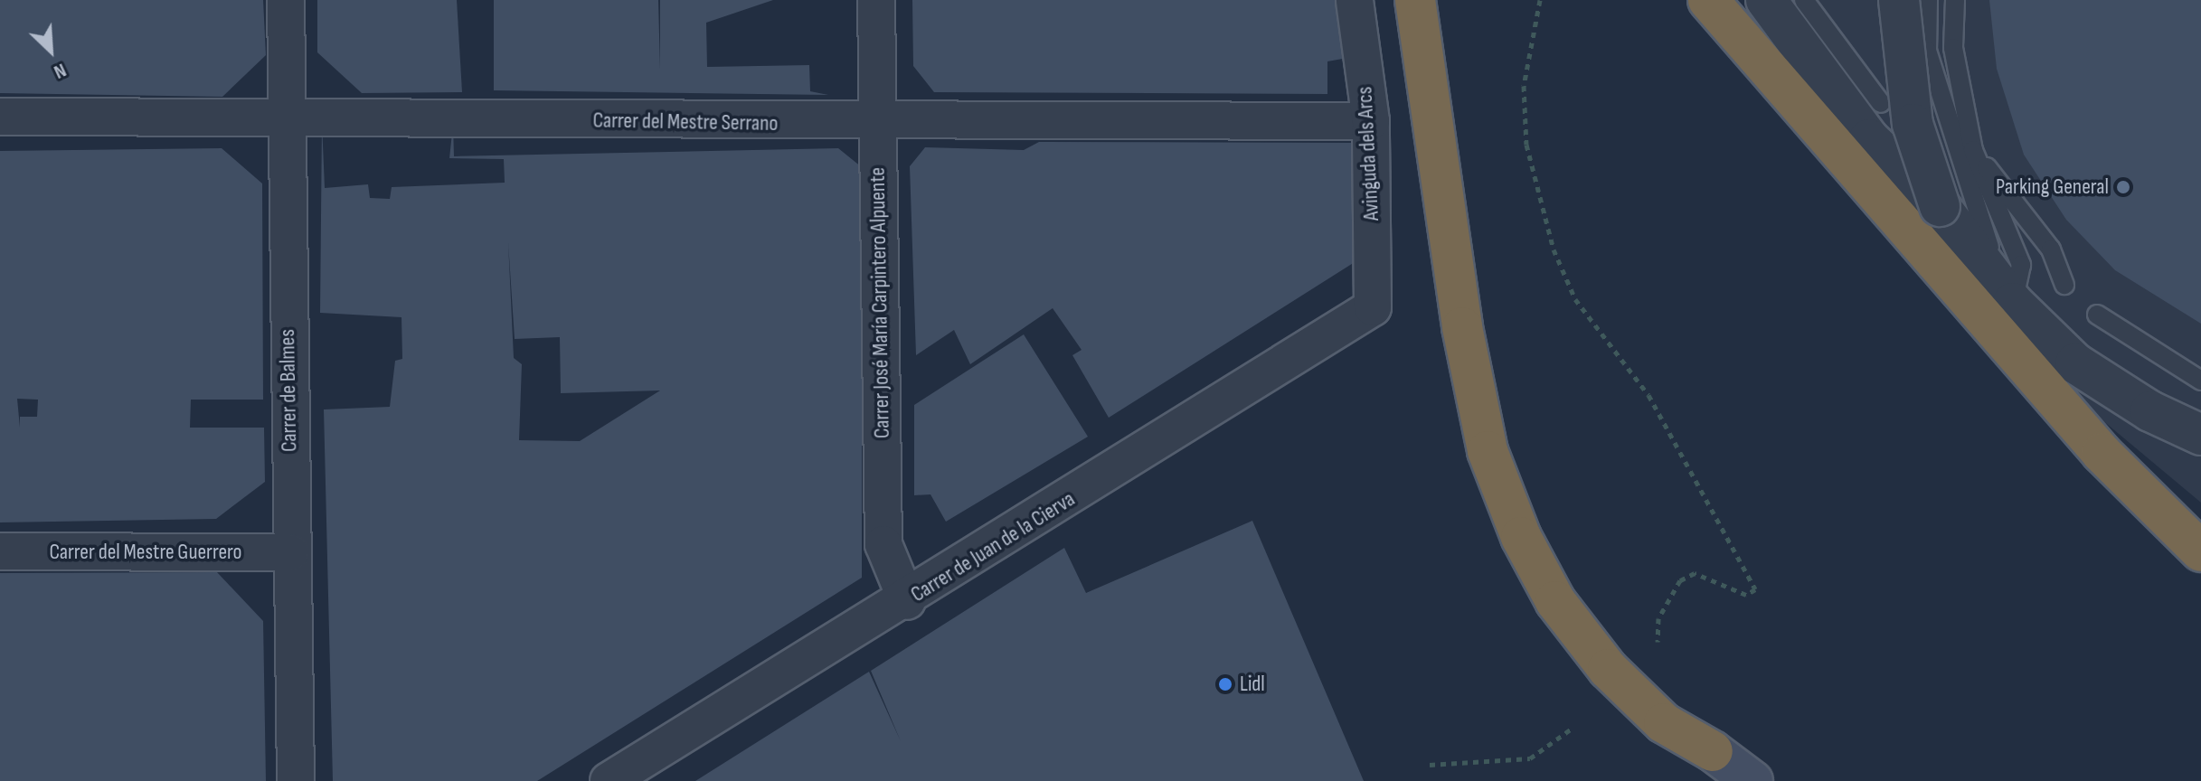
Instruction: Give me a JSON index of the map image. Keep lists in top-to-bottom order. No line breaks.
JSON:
{"streets":{"street":["Carrer del Mestre Serrano","Avinguda dels Arcs","Carrer José María Carpintero Alpuente","Carrer de Balmes","Carrer de Juan de la Cierva","Carrer del Mestre Guerrero"]},"crossings":[["Carrer del Mestre Serrano","Avinguda dels Arcs"],["Carrer del Mestre Serrano","Carrer José María Carpintero Alpuente"],["Carrer del Mestre Serrano","Carrer de Balmes"],["Avinguda dels Arcs","Carrer de Juan de la Cierva"],["Carrer José María Carpintero Alpuente","Carrer de Juan de la Cierva"],["Carrer de Balmes","Carrer del Mestre Guerrero"]],"places":["Parking General","Lidl"],"north":"bottom right"}
